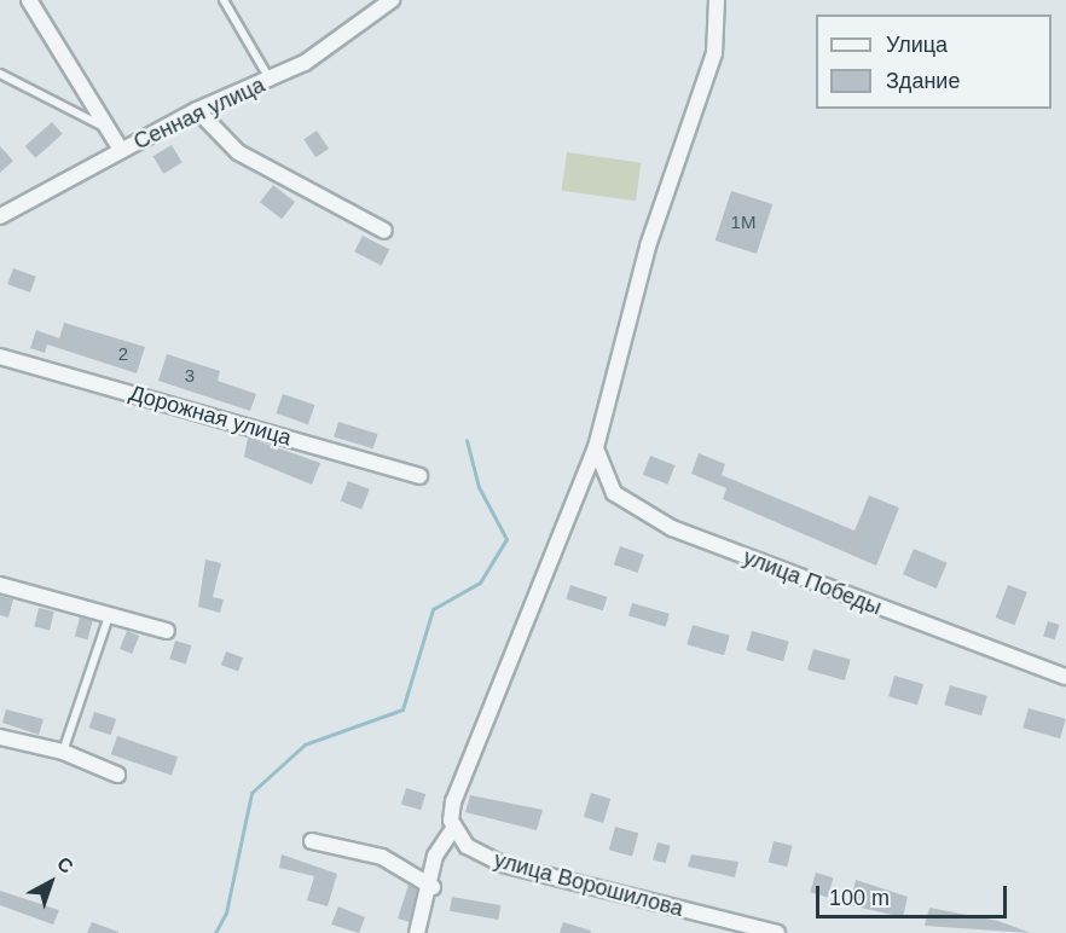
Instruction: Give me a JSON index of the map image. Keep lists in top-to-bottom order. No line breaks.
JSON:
{"streets":{"street":["Сенная улица","Дорожная улица","улица Победы","улица Ворошилова"]},"house_numbers":["1М","2","3"],"legend":["Улица","Здание"],"scale_bar":"100 m","north":"top right"}
